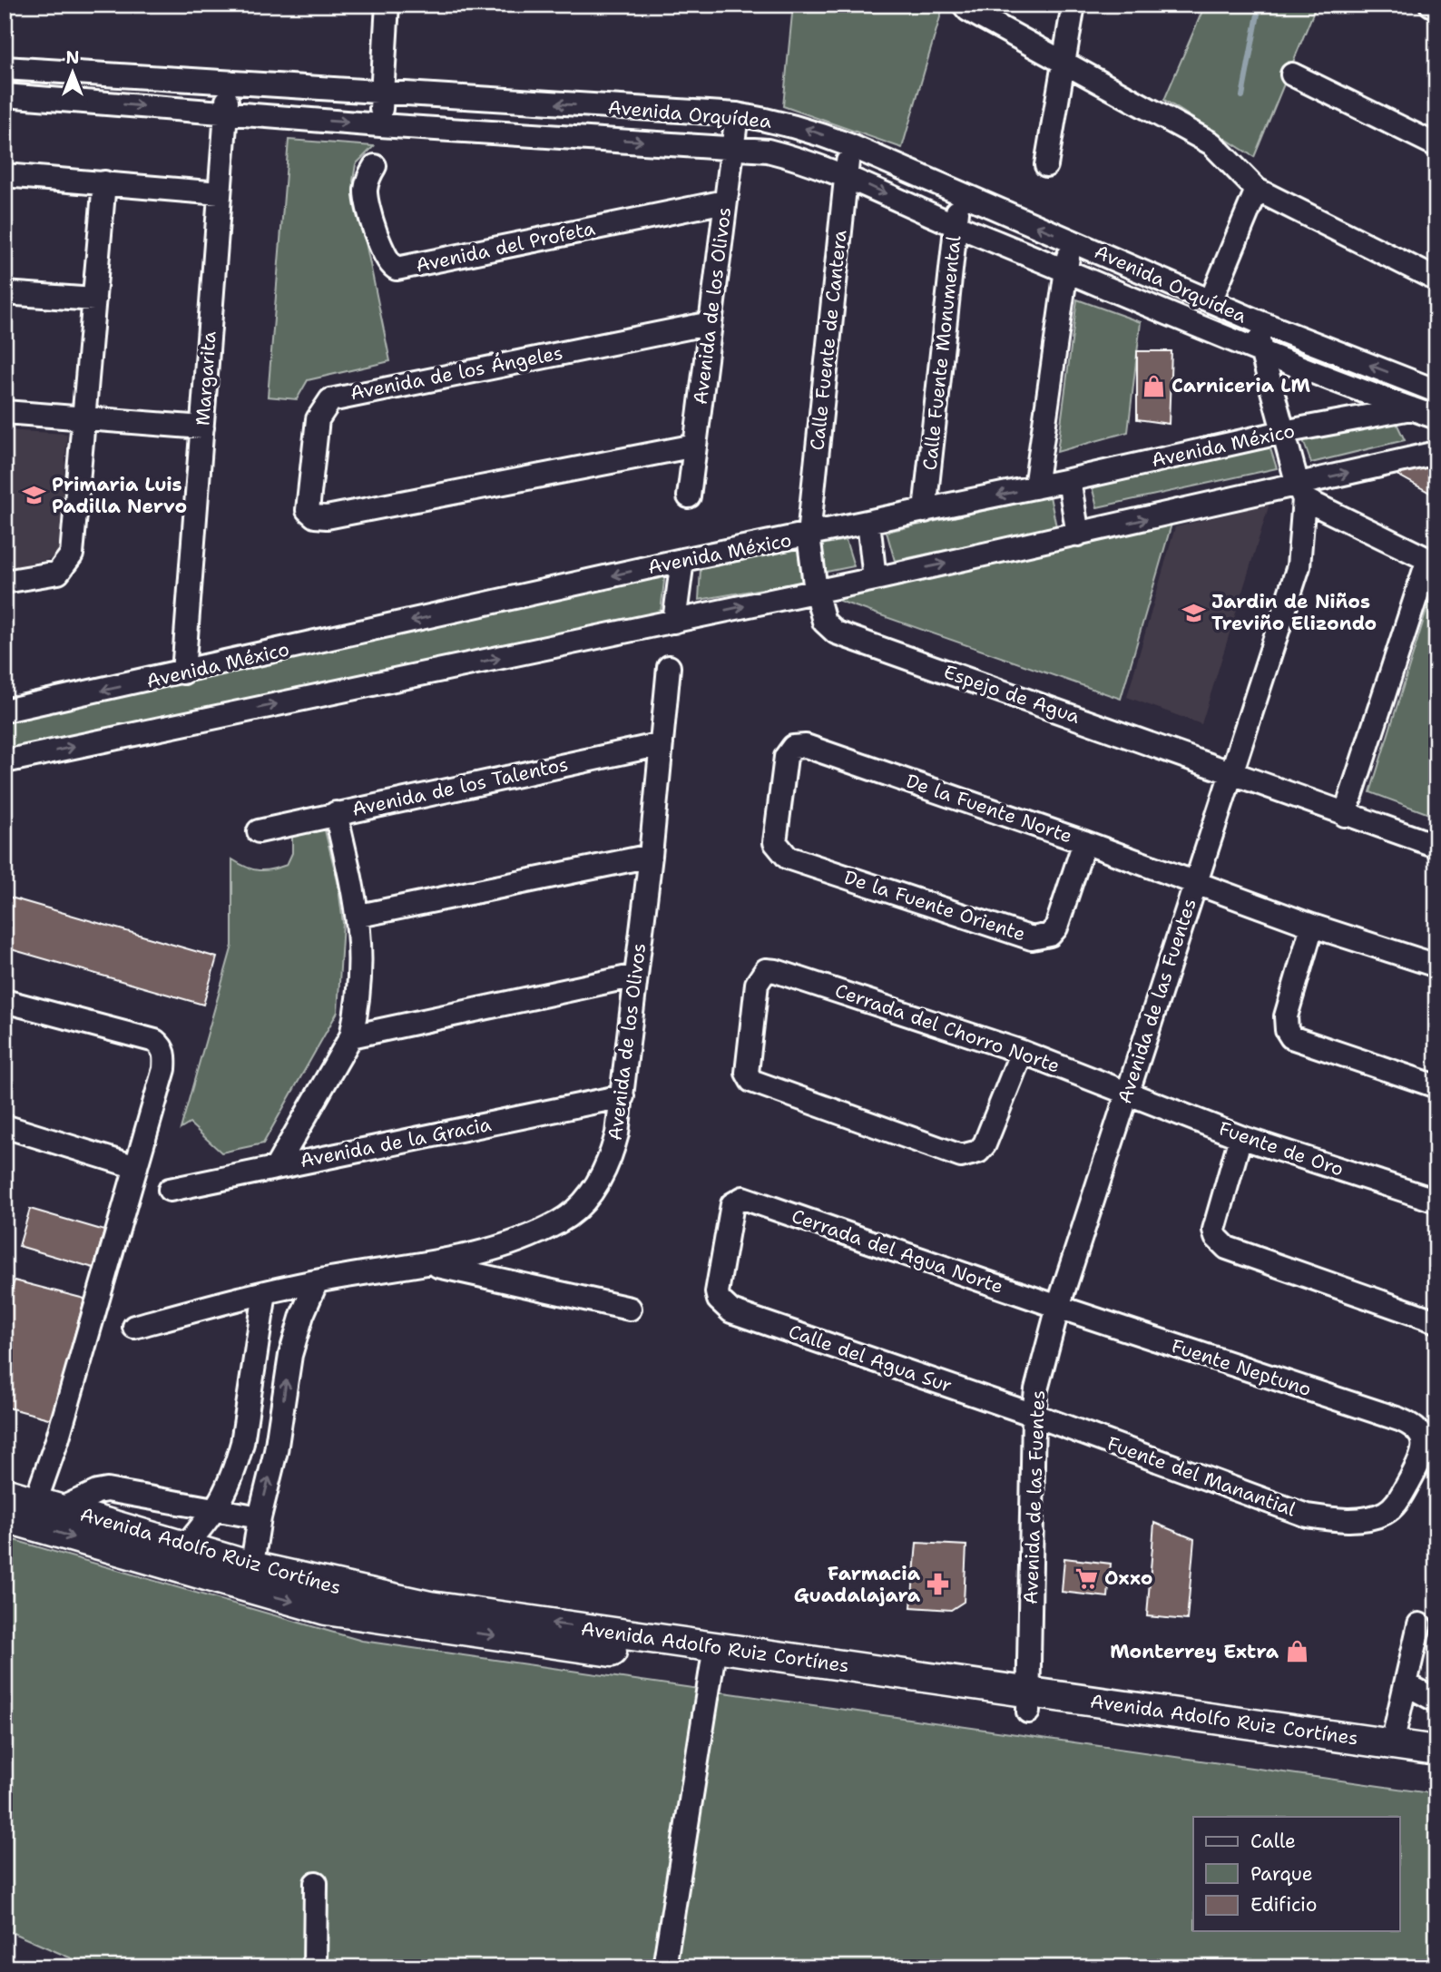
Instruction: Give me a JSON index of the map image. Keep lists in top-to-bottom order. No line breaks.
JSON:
{"streets":{"main road":["Avenida Adolfo Ruiz Cortínes"],"street":["Avenida Orquídea","Avenida del Profeta","Avenida de los Olivos","Calle Fuente de Cantera","Calle Fuente Monumental","Avenida de los Ángeles","Margarita","Avenida México","Espejo de Agua","Avenida de los Talentos","De la Fuente Norte","De la Fuente Oriente","Avenida de las Fuentes","Cerrada del Chorro Norte","Avenida de la Gracia","Fuente de Oro","Cerrada del Agua Norte","Calle del Agua Sur","Fuente Neptuno","Fuente del Manantial"]},"crossings":[["Avenida Orquídea","Avenida de los Olivos"],["Avenida Orquídea","Calle Fuente de Cantera"],["Avenida Orquídea","Calle Fuente Monumental"],["Avenida Orquídea","Margarita"],["Avenida Orquídea","Avenida México"],["Avenida Orquídea","Avenida de las Fuentes"],["Avenida del Profeta","Avenida de los Olivos"],["Avenida de los Olivos","Avenida de los Ángeles"],["Avenida de los Olivos","Avenida de los Talentos"],["Avenida de los Olivos","Avenida de la Gracia"],["Calle Fuente de Cantera","Avenida México"],["Calle Fuente de Cantera","Espejo de Agua"],["Calle Fuente Monumental","Avenida México"],["Margarita","Avenida México"],["Avenida México","Avenida de las Fuentes"],["Espejo de Agua","Avenida de las Fuentes"],["De la Fuente Norte","De la Fuente Oriente"],["De la Fuente Norte","Avenida de las Fuentes"],["Avenida de las Fuentes","Cerrada del Chorro Norte"],["Avenida de las Fuentes","Fuente de Oro"],["Avenida de las Fuentes","Cerrada del Agua Norte"],["Avenida de las Fuentes","Calle del Agua Sur"],["Avenida de las Fuentes","Fuente Neptuno"],["Avenida de las Fuentes","Fuente del Manantial"],["Avenida de las Fuentes","Avenida Adolfo Ruiz Cortínes"],["Cerrada del Chorro Norte","Fuente de Oro"],["Cerrada del Agua Norte","Calle del Agua Sur"],["Cerrada del Agua Norte","Fuente Neptuno"],["Calle del Agua Sur","Fuente del Manantial"],["Fuente Neptuno","Fuente del Manantial"]],"places":{"shop":["Carniceria LM","Monterrey Extra"],"school or university":["Primaria Luis Padilla Nervo","Jardin de Niños Treviño Elizondo"],"supermarket":["Oxxo"],"pharmacy":["Farmacia Guadalajara"]},"legend":["Calle","Parque","Edificio"],"north":"top"}
